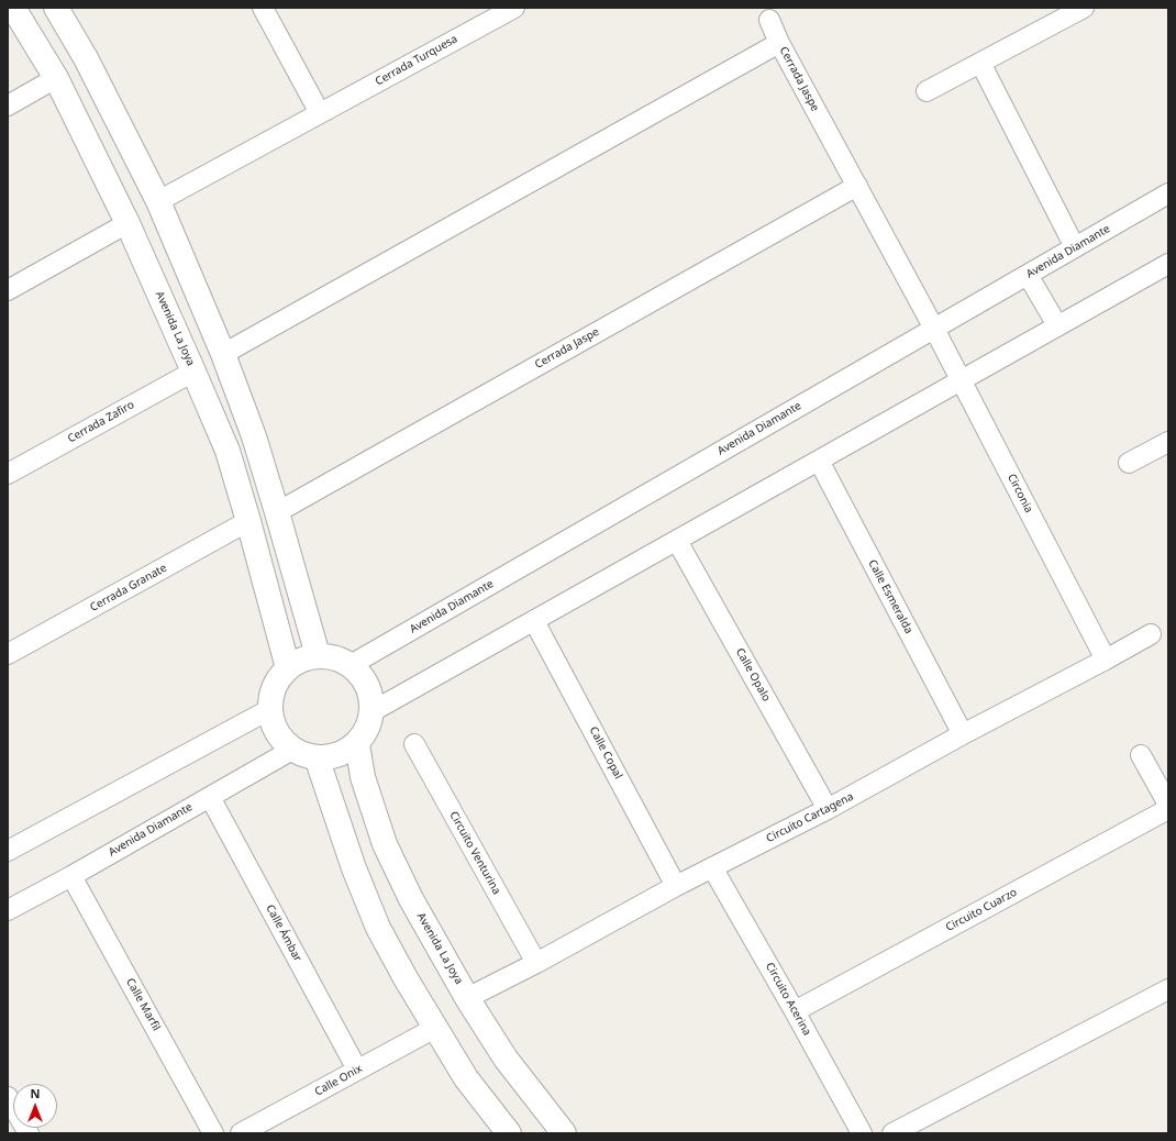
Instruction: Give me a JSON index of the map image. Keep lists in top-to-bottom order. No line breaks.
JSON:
{"streets":{"street":["Cerrada Turquesa","Cerrada Jaspe","Avenida Diamante","Avenida La Joya","Cerrada Zafiro","Circonia","Cerrada Granate","Calle Esmeralda","Calle Opalo","Calle Copal","Circuito Cartagena","Circuito Venturina","Circuito Cuarzo","Calle Ámbar","Circuito Acerina","Calle Marfil","Calle Onix"]},"crossings":[["Cerrada Jaspe","Avenida Diamante"],["Cerrada Jaspe","Circonia"],["Avenida Diamante","Avenida La Joya"],["Avenida Diamante","Circonia"],["Avenida Diamante","Calle Ámbar"],["Avenida Diamante","Calle Marfil"],["Avenida La Joya","Cerrada Zafiro"],["Avenida La Joya","Cerrada Granate"],["Avenida La Joya","Circuito Cartagena"],["Circonia","Circuito Cartagena"],["Calle Esmeralda","Circuito Cartagena"],["Calle Opalo","Circuito Cartagena"],["Calle Copal","Circuito Cartagena"],["Circuito Cartagena","Circuito Venturina"],["Circuito Cartagena","Circuito Acerina"],["Circuito Cuarzo","Circuito Acerina"],["Calle Ámbar","Calle Onix"]],"north":"top"}
